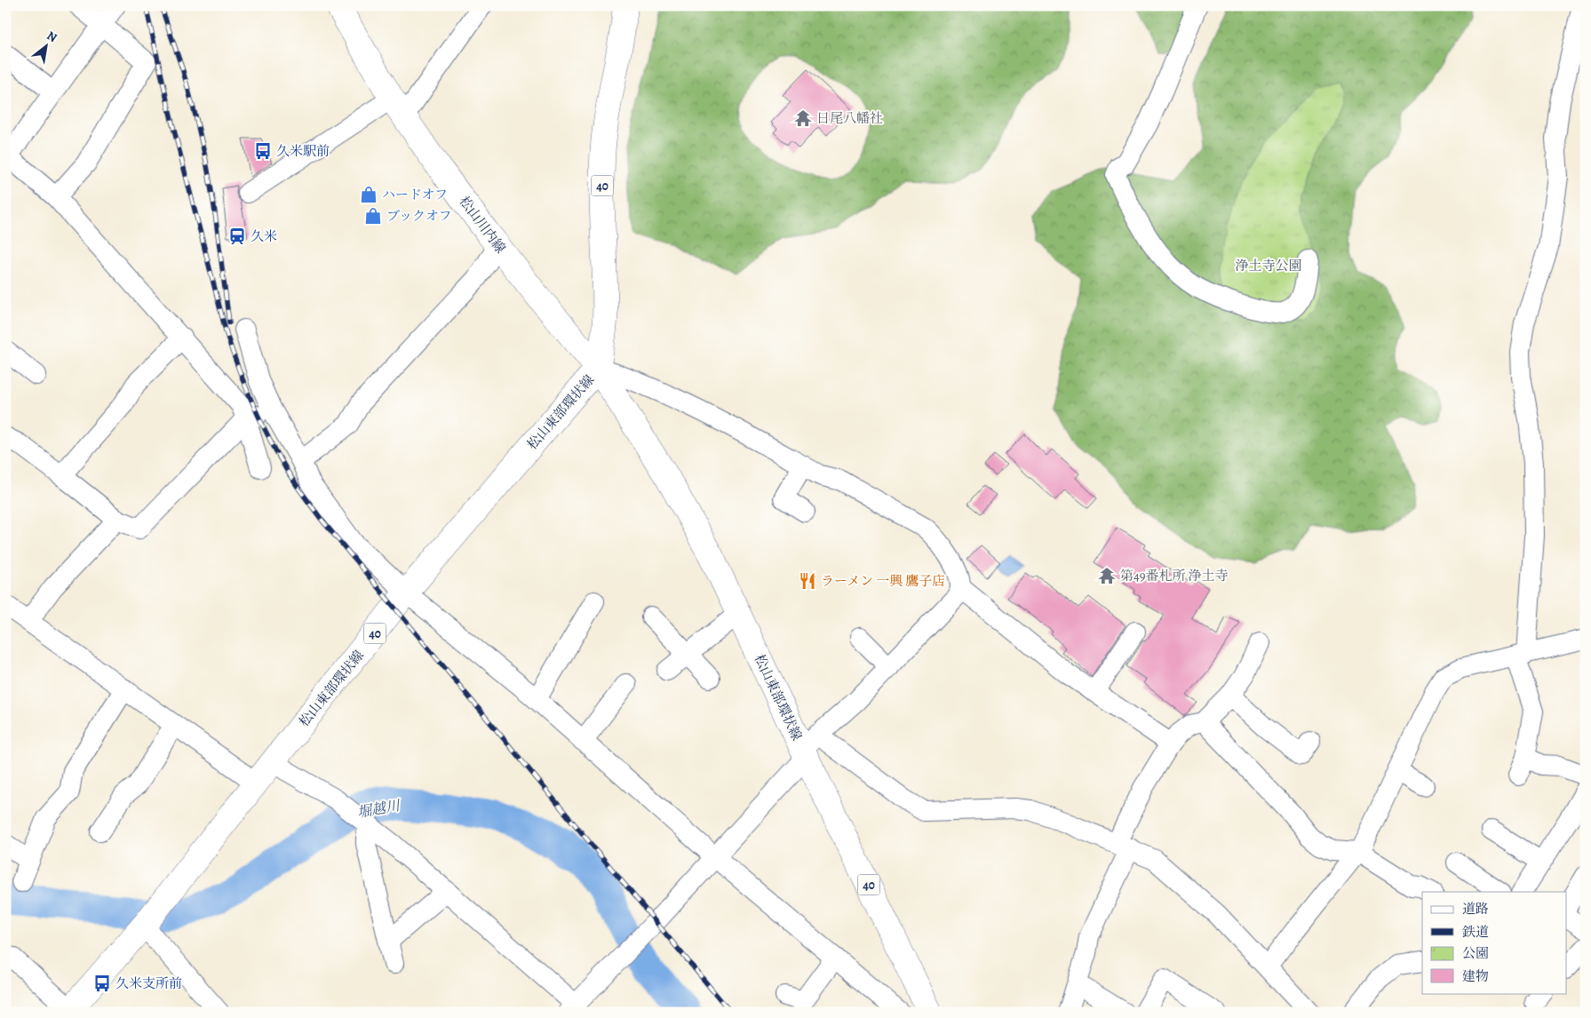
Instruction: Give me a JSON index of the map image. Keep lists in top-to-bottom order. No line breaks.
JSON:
{"streets":{"main road":["40","松山川内線","松山東部環状線"]},"crossings":[["松山川内線","松山東部環状線"]],"water":["堀越川"],"parks":["浄土寺公園"],"places":{"temple":["日尾八幡社","第49番札所 浄土寺"],"bus stop":["久米駅前","久米支所前"],"shop":["ハードオフ","ブックオフ"],"station":["久米"],"restaurant":["ラーメン 一興 鷹子店"]},"legend":["道路","鉄道","公園","建物"],"north":"top right"}
